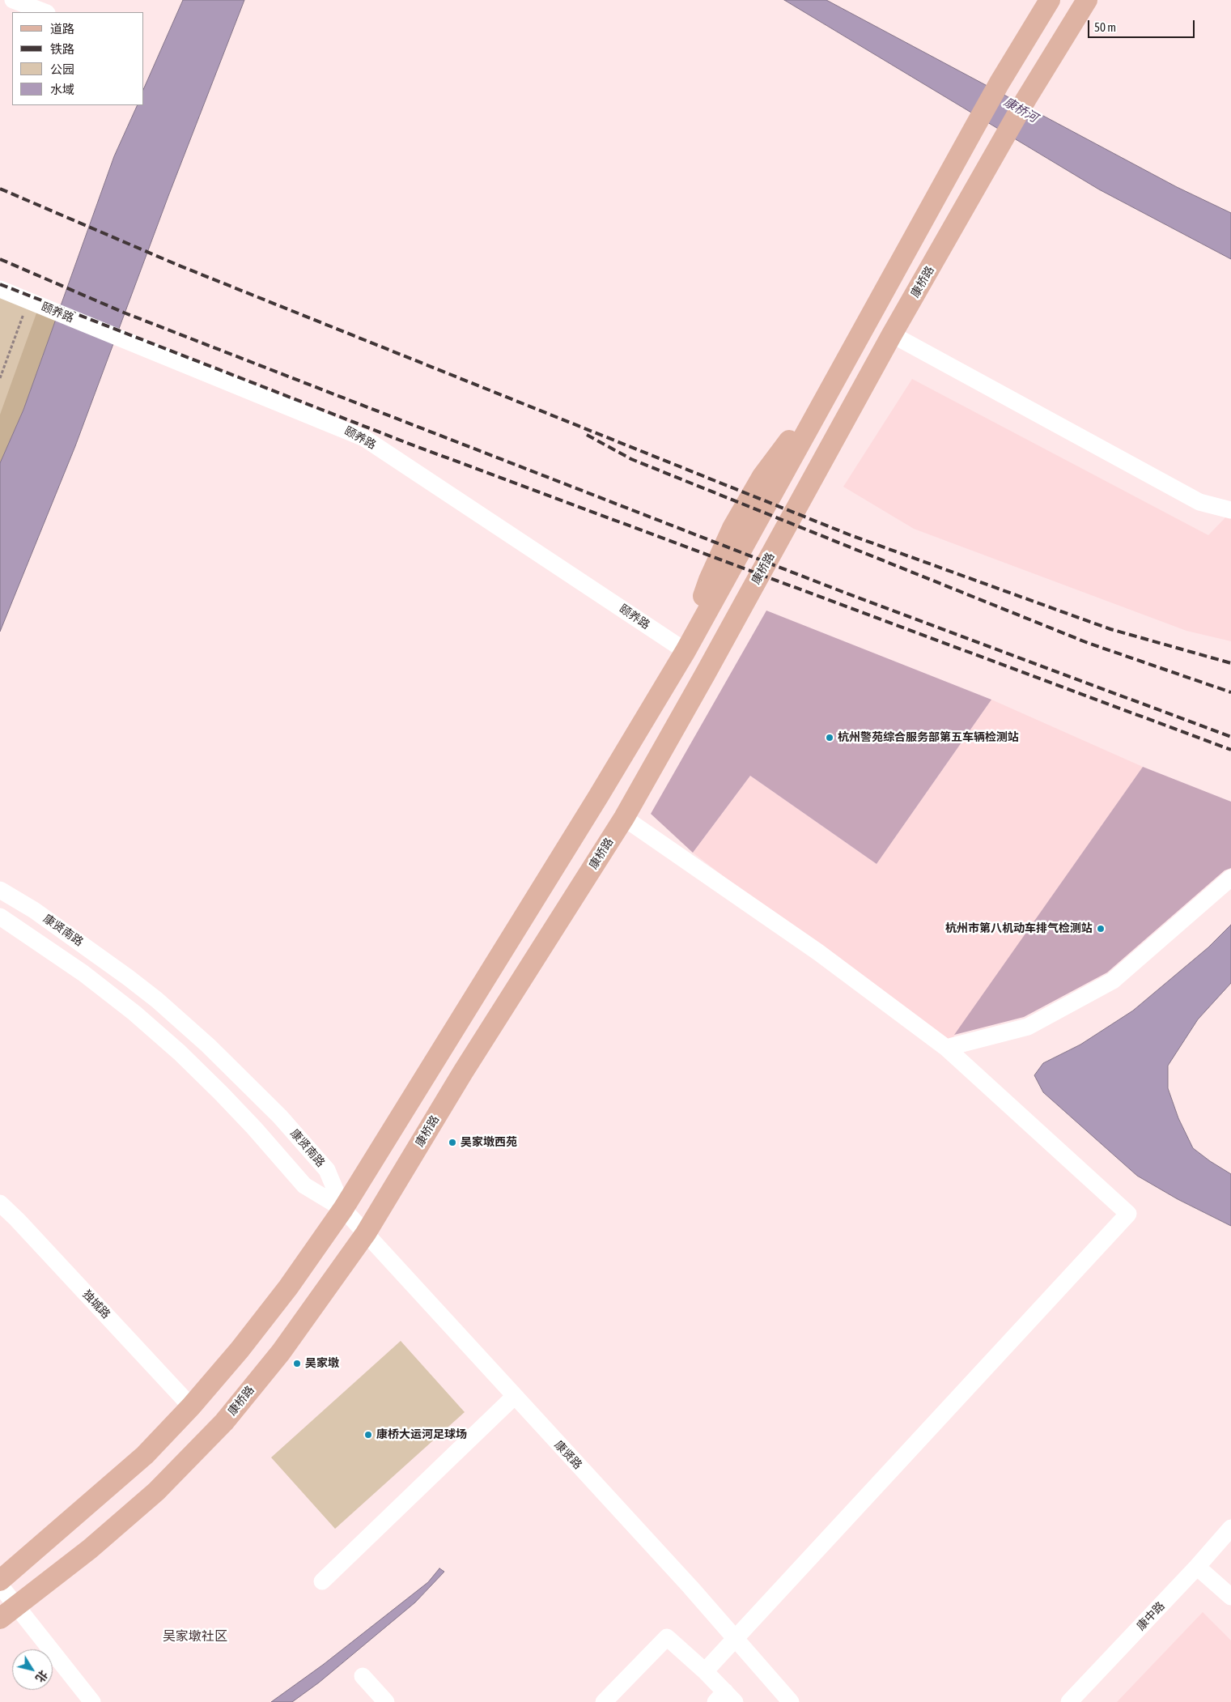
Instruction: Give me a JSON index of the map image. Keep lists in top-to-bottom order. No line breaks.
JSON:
{"streets":{"main road":["康桥路"],"street":["颐养路","康贤南路","独城路","康贤路","康中路"]},"crossings":[["康桥路","康贤路"],["康贤南路","康贤路"]],"districts":["吴家墩社区"],"water":["康桥河"],"places":["杭州警苑综合服务部第五车辆检测站","杭州市第八机动车排气检测站","吴家墩西苑","吴家墩","康桥大运河足球场"],"legend":["道路","铁路","公园","水域"],"scale_bar":"50 m","north":"bottom right"}
